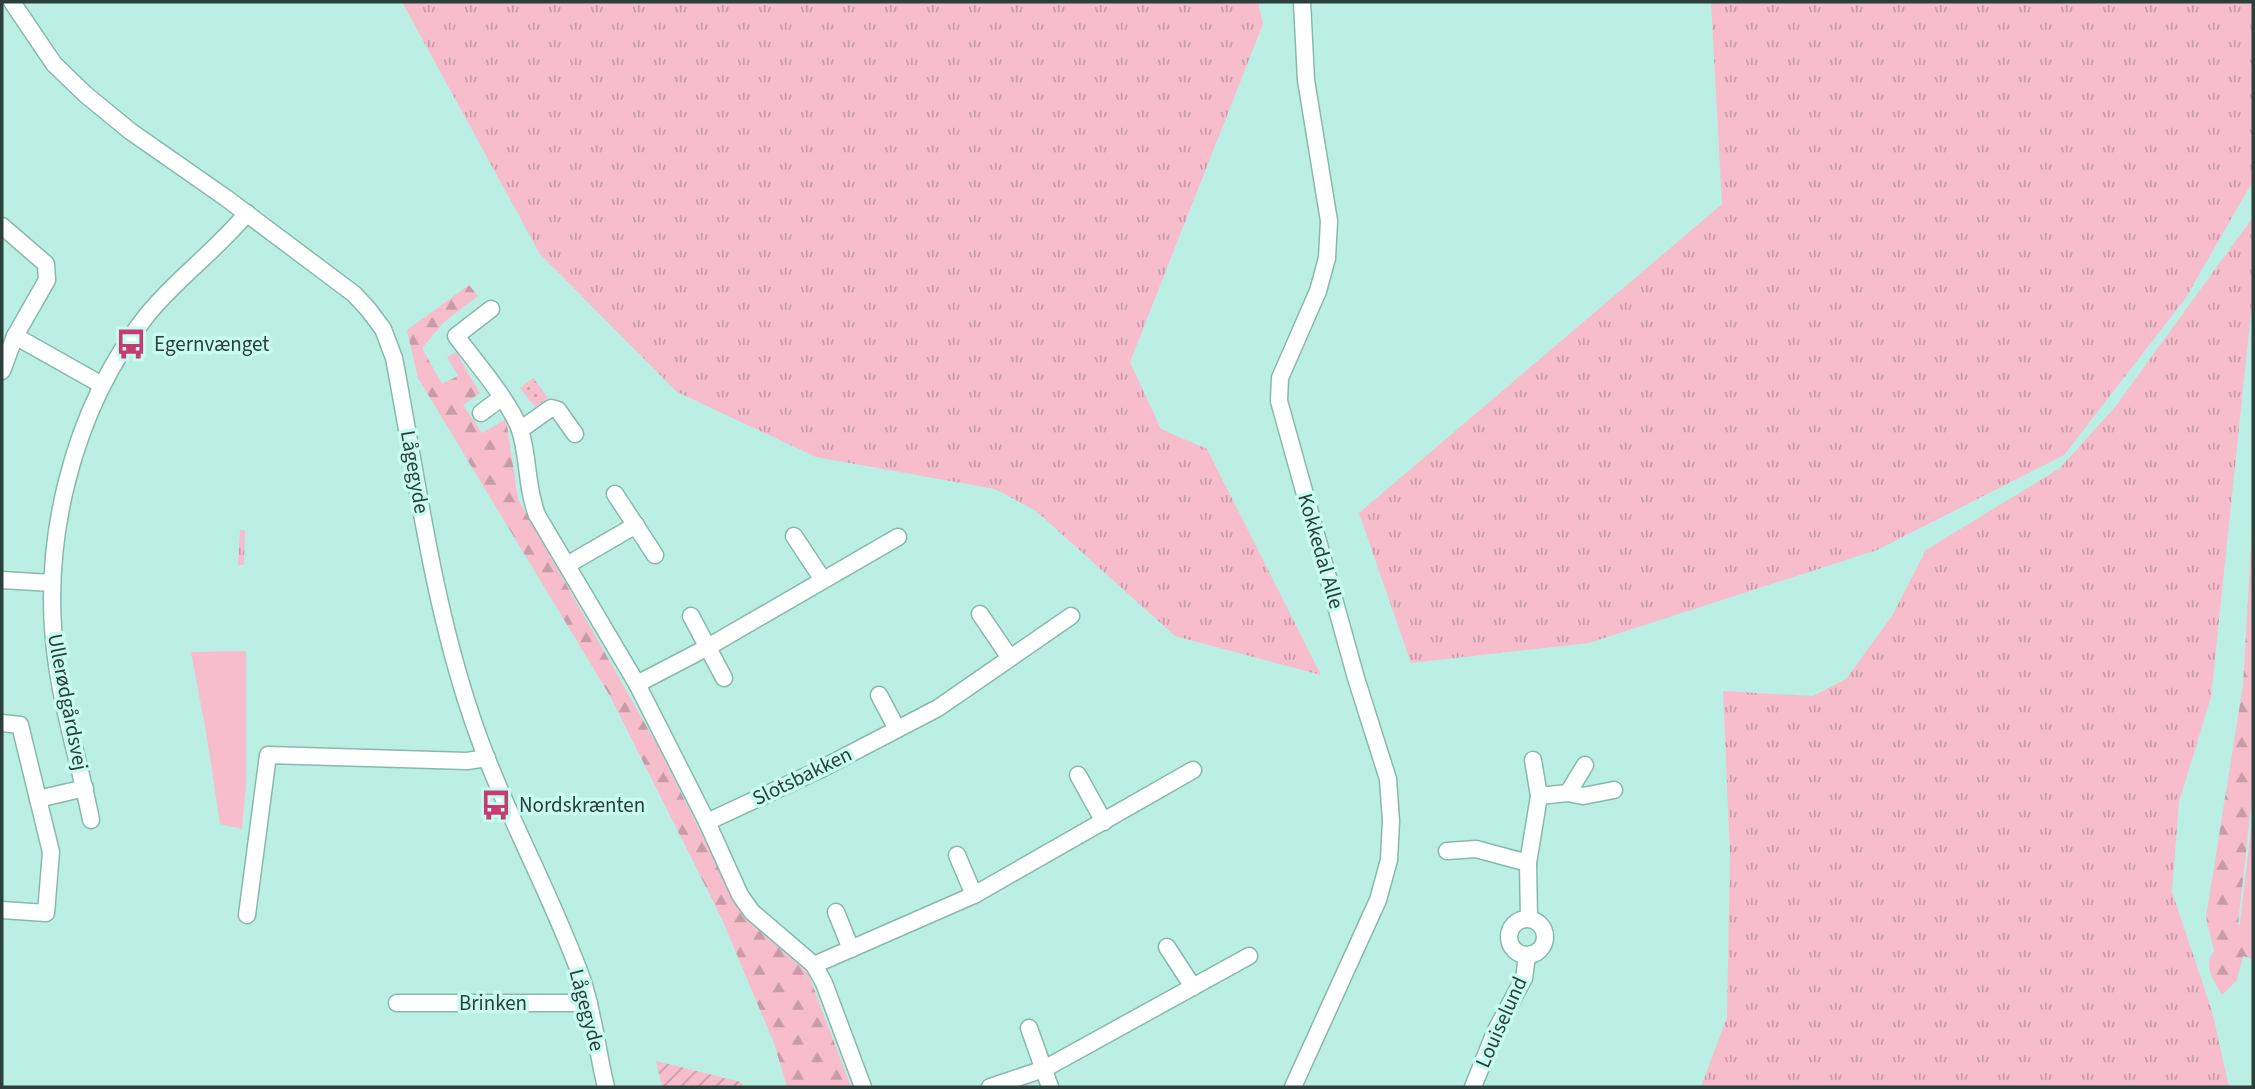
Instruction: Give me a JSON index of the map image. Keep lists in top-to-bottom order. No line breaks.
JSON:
{"streets":{"street":["Lågegyde","Kokkedal Alle","Ullerødgårdsvej","Slotsbakken","Brinken","Louiselund"]},"crossings":[["Lågegyde","Ullerødgårdsvej"],["Lågegyde","Brinken"]],"places":{"bus stop":["Egernvænget","Nordskrænten"]}}
